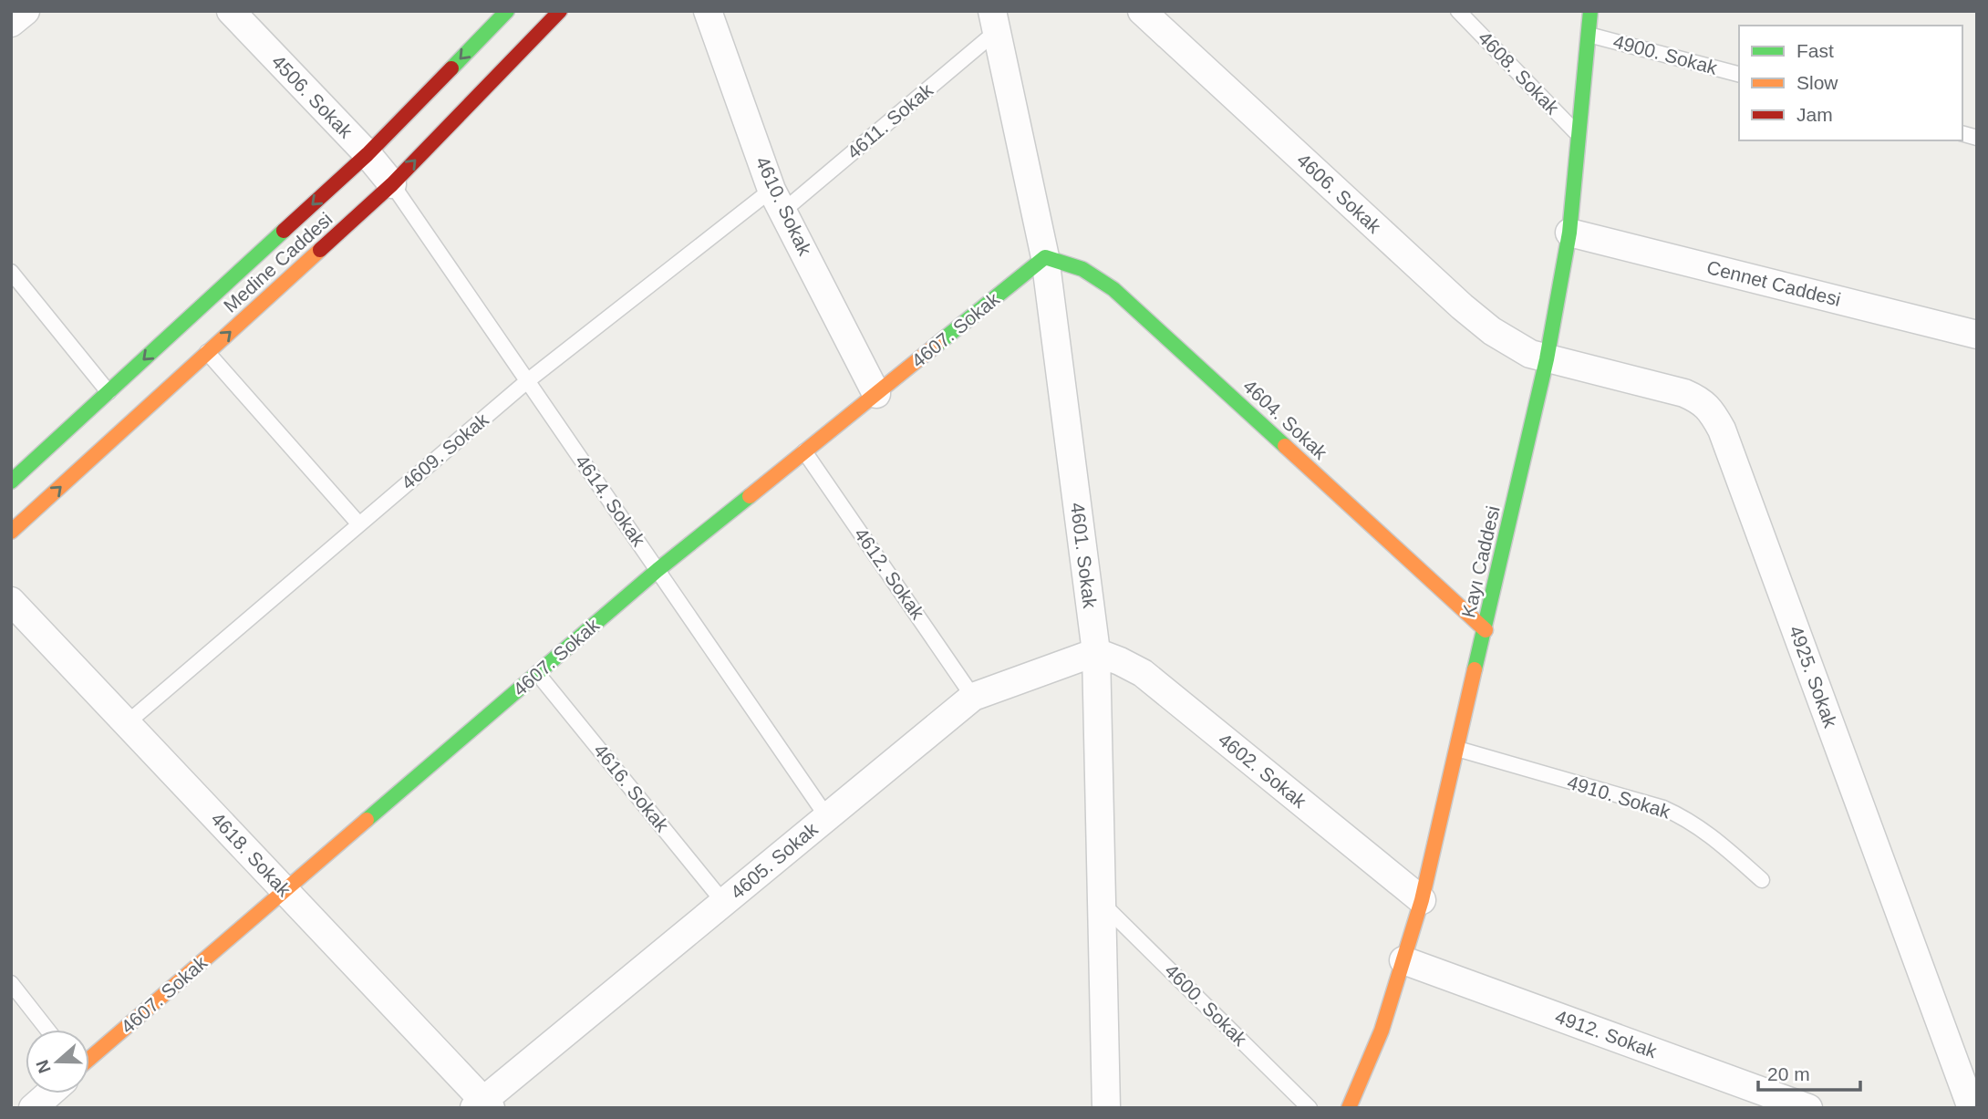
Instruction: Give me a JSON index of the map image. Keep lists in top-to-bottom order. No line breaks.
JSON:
{"streets":{"street":["4506. Sokak","4606. Sokak","4610. Sokak","Medine Caddesi","Cennet Caddesi","4607. Sokak","4604. Sokak","4601. Sokak","Kayı Caddesi","4925. Sokak","4602. Sokak","4618. Sokak","4605. Sokak","4912. Sokak"],"lane":["4900. Sokak","4608. Sokak","4611. Sokak","4609. Sokak","4614. Sokak","4612. Sokak","4616. Sokak","4910. Sokak","4600. Sokak"]},"crossings":[["4900. Sokak","Kayı Caddesi"],["4608. Sokak","Kayı Caddesi"],["4506. Sokak","Medine Caddesi"],["4506. Sokak","4614. Sokak"],["4611. Sokak","4610. Sokak"],["4611. Sokak","4609. Sokak"],["4611. Sokak","4601. Sokak"],["4606. Sokak","Kayı Caddesi"],["4606. Sokak","4925. Sokak"],["4610. Sokak","4607. Sokak"],["4610. Sokak","4609. Sokak"],["Medine Caddesi","4614. Sokak"],["Cennet Caddesi","Kayı Caddesi"],["4607. Sokak","4604. Sokak"],["4607. Sokak","4614. Sokak"],["4607. Sokak","4601. Sokak"],["4607. Sokak","4612. Sokak"],["4607. Sokak","4616. Sokak"],["4607. Sokak","4618. Sokak"],["4604. Sokak","4601. Sokak"],["4604. Sokak","Kayı Caddesi"],["4609. Sokak","4614. Sokak"],["4609. Sokak","4618. Sokak"],["4614. Sokak","4605. Sokak"],["4601. Sokak","4602. Sokak"],["4601. Sokak","4605. Sokak"],["4601. Sokak","4600. Sokak"],["Kayı Caddesi","4925. Sokak"],["Kayı Caddesi","4602. Sokak"],["Kayı Caddesi","4910. Sokak"],["Kayı Caddesi","4912. Sokak"],["4612. Sokak","4605. Sokak"],["4602. Sokak","4605. Sokak"],["4616. Sokak","4605. Sokak"],["4618. Sokak","4605. Sokak"]],"legend":["Fast","Slow","Jam"],"scale_bar":"20 m","north":"left"}
